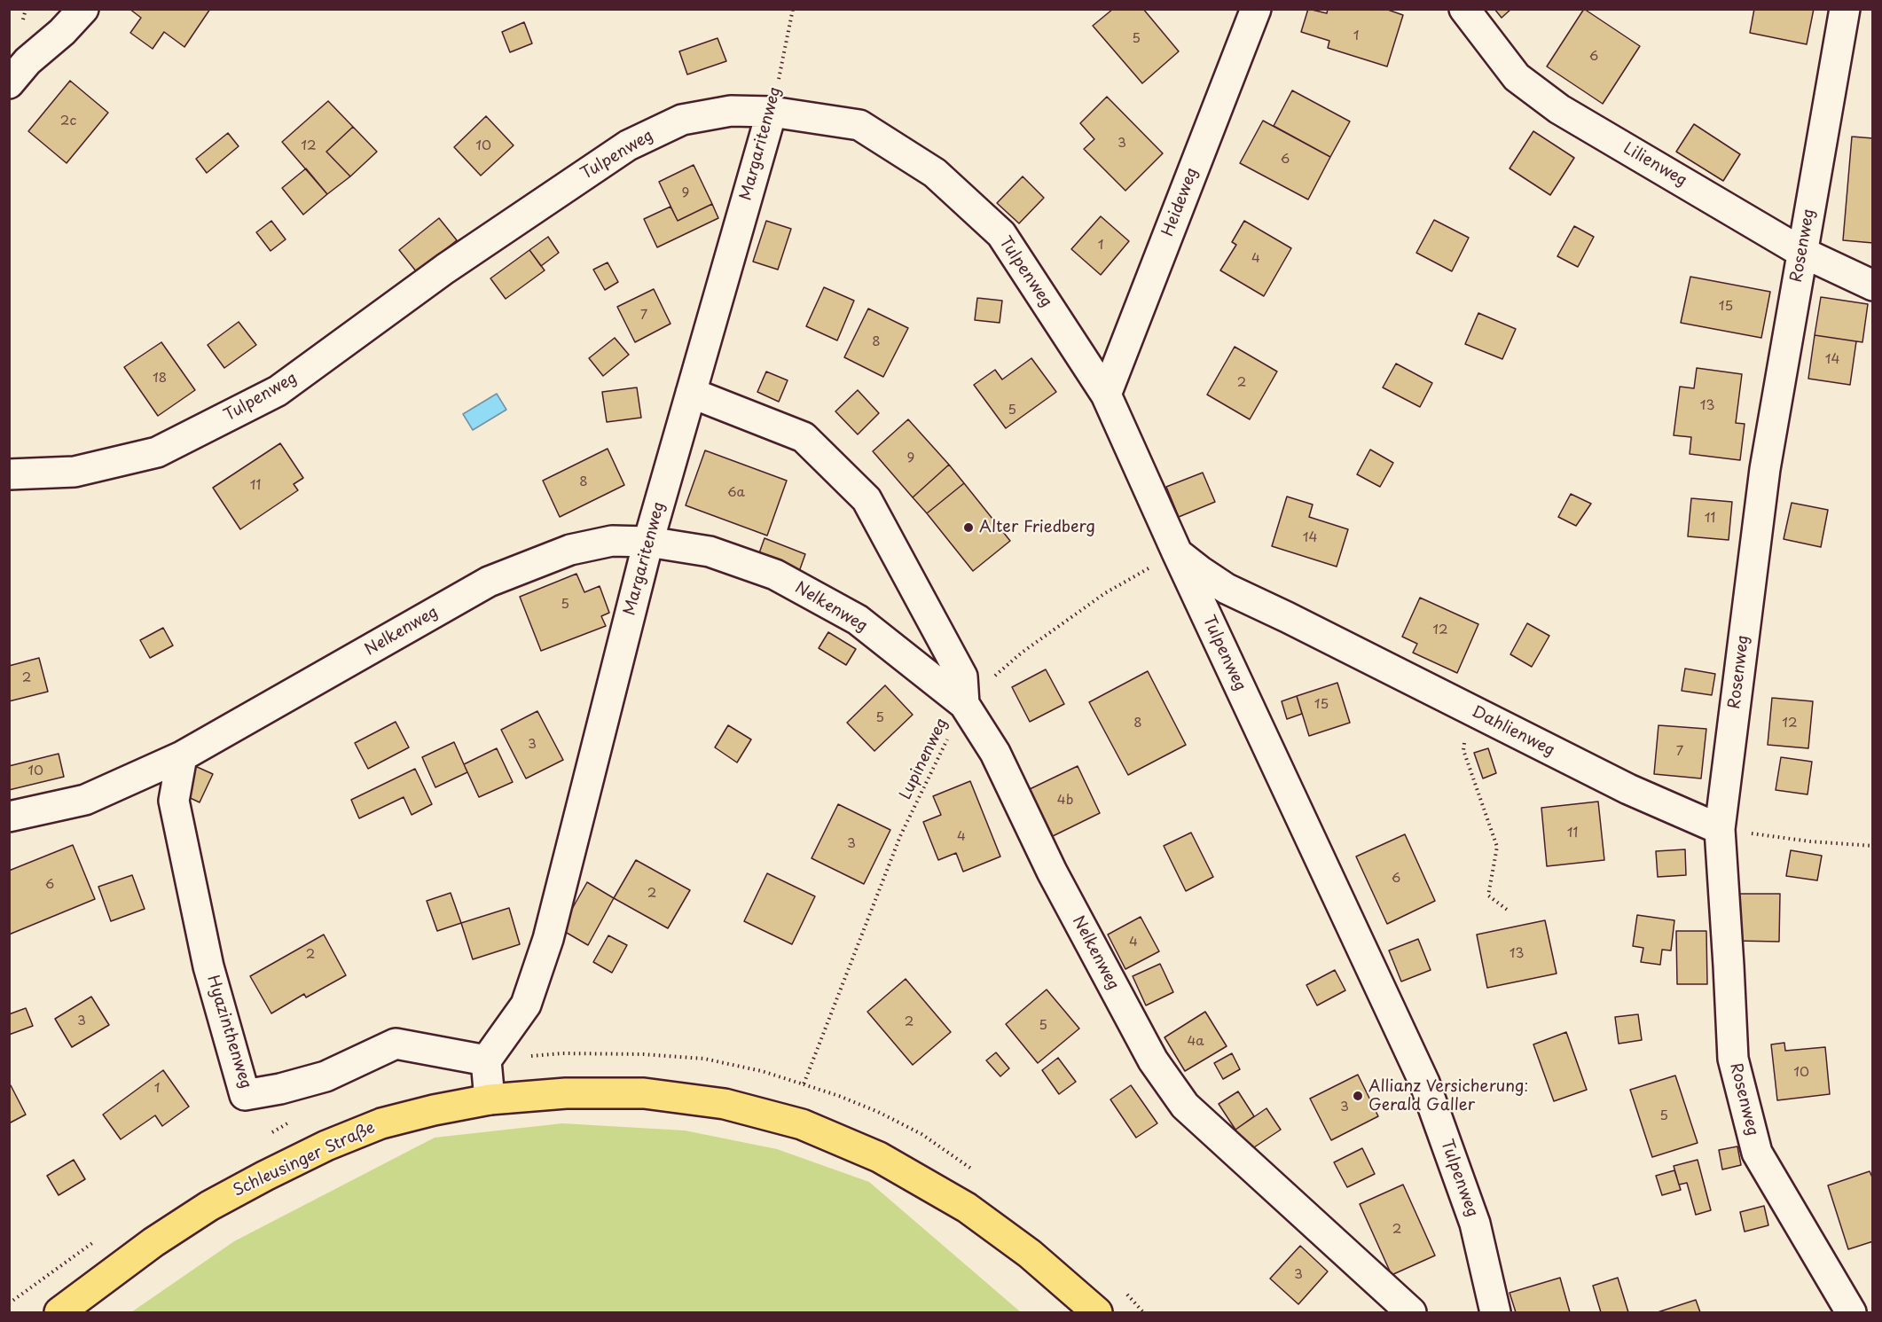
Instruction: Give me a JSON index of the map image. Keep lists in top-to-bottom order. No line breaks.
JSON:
{"streets":{"main road":["Schleusinger Straße"],"street":["Margaritenweg","Tulpenweg","Lilienweg","Heideweg","Rosenweg","Nelkenweg","Dahlienweg","Hyazinthenweg"],"path":["Lupinenweg"]},"crossings":[["Margaritenweg","Tulpenweg"],["Margaritenweg","Nelkenweg"],["Margaritenweg","Hyazinthenweg"],["Tulpenweg","Heideweg"],["Tulpenweg","Dahlienweg"],["Tulpenweg","Lupinenweg"],["Lilienweg","Rosenweg"],["Rosenweg","Dahlienweg"],["Nelkenweg","Lupinenweg"],["Nelkenweg","Hyazinthenweg"],["Dahlienweg","Lupinenweg"]],"places":["Alter Friedberg","Allianz Versicherung: Gerald Galler"],"house_numbers":["1","5","6","2c","3","12","10","6","9","1","4","15","7","8","14","18","2","13","5","9","8","11","6a","11","14","5","12","2","15","5","8","12","3","7","10","4b","11","4","3","6","6","2","4","13","2","3","2","5","4a","10","1","3","5","2","3"]}
